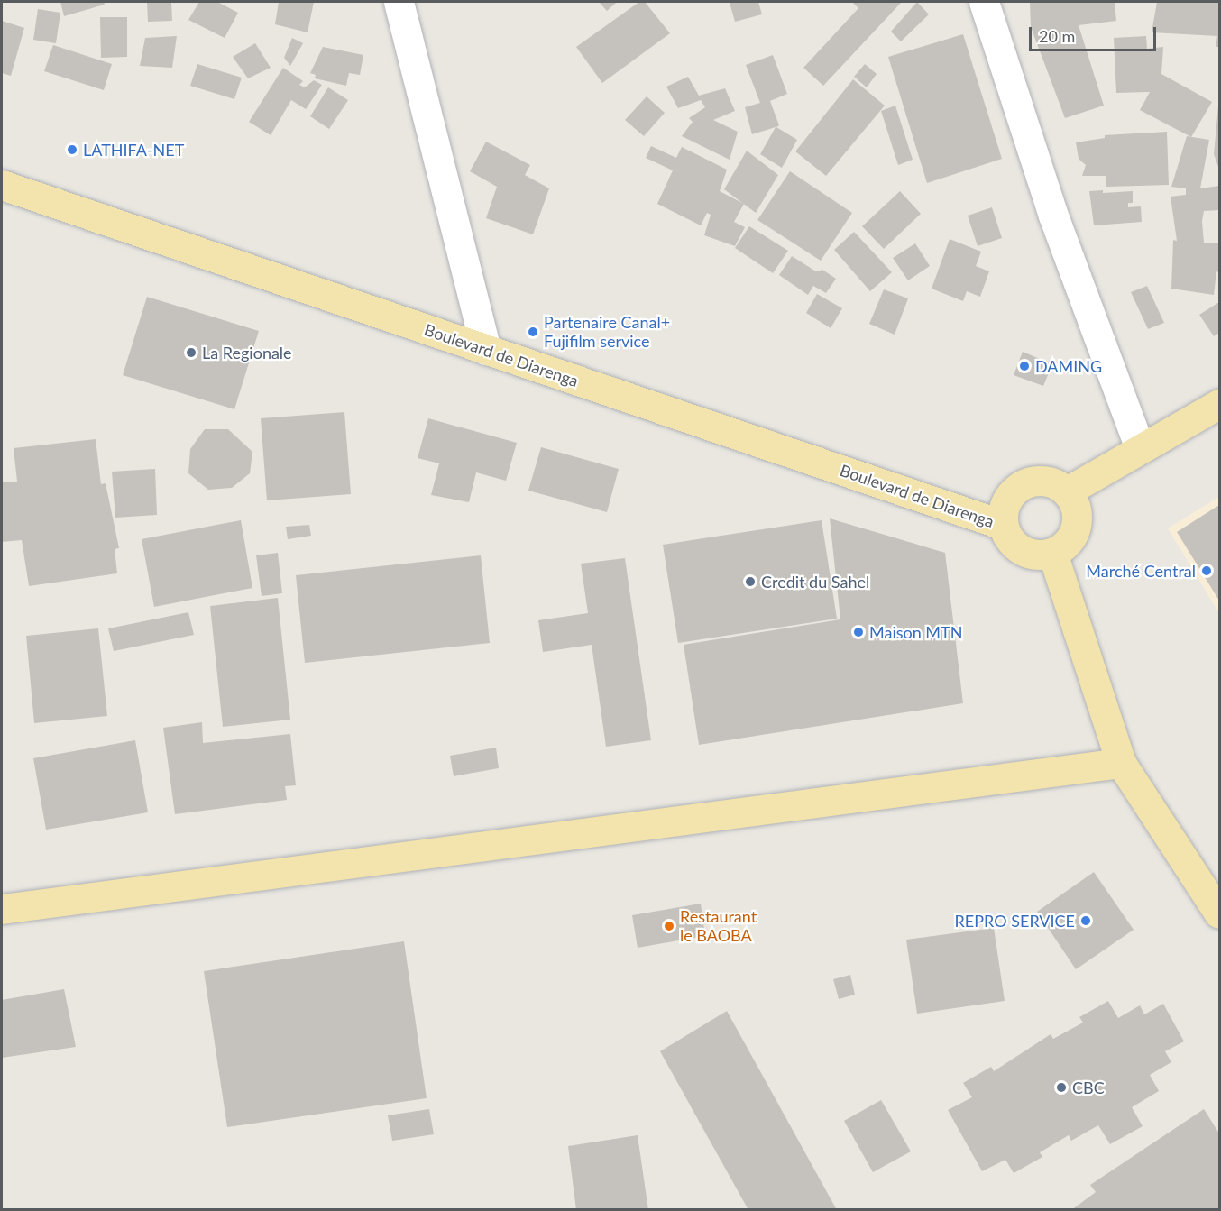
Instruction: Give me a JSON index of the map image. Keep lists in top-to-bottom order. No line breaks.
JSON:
{"streets":{"main road":["Boulevard de Diarenga"]},"places":["LATHIFA-NET","Partenaire Canal+ Fujifilm service","La Regionale","DAMING","Marché Central","Credit du Sahel","Maison MTN","REPRO SERVICE","Restaurant le BAOBA","CBC"],"scale_bar":"20 m"}
